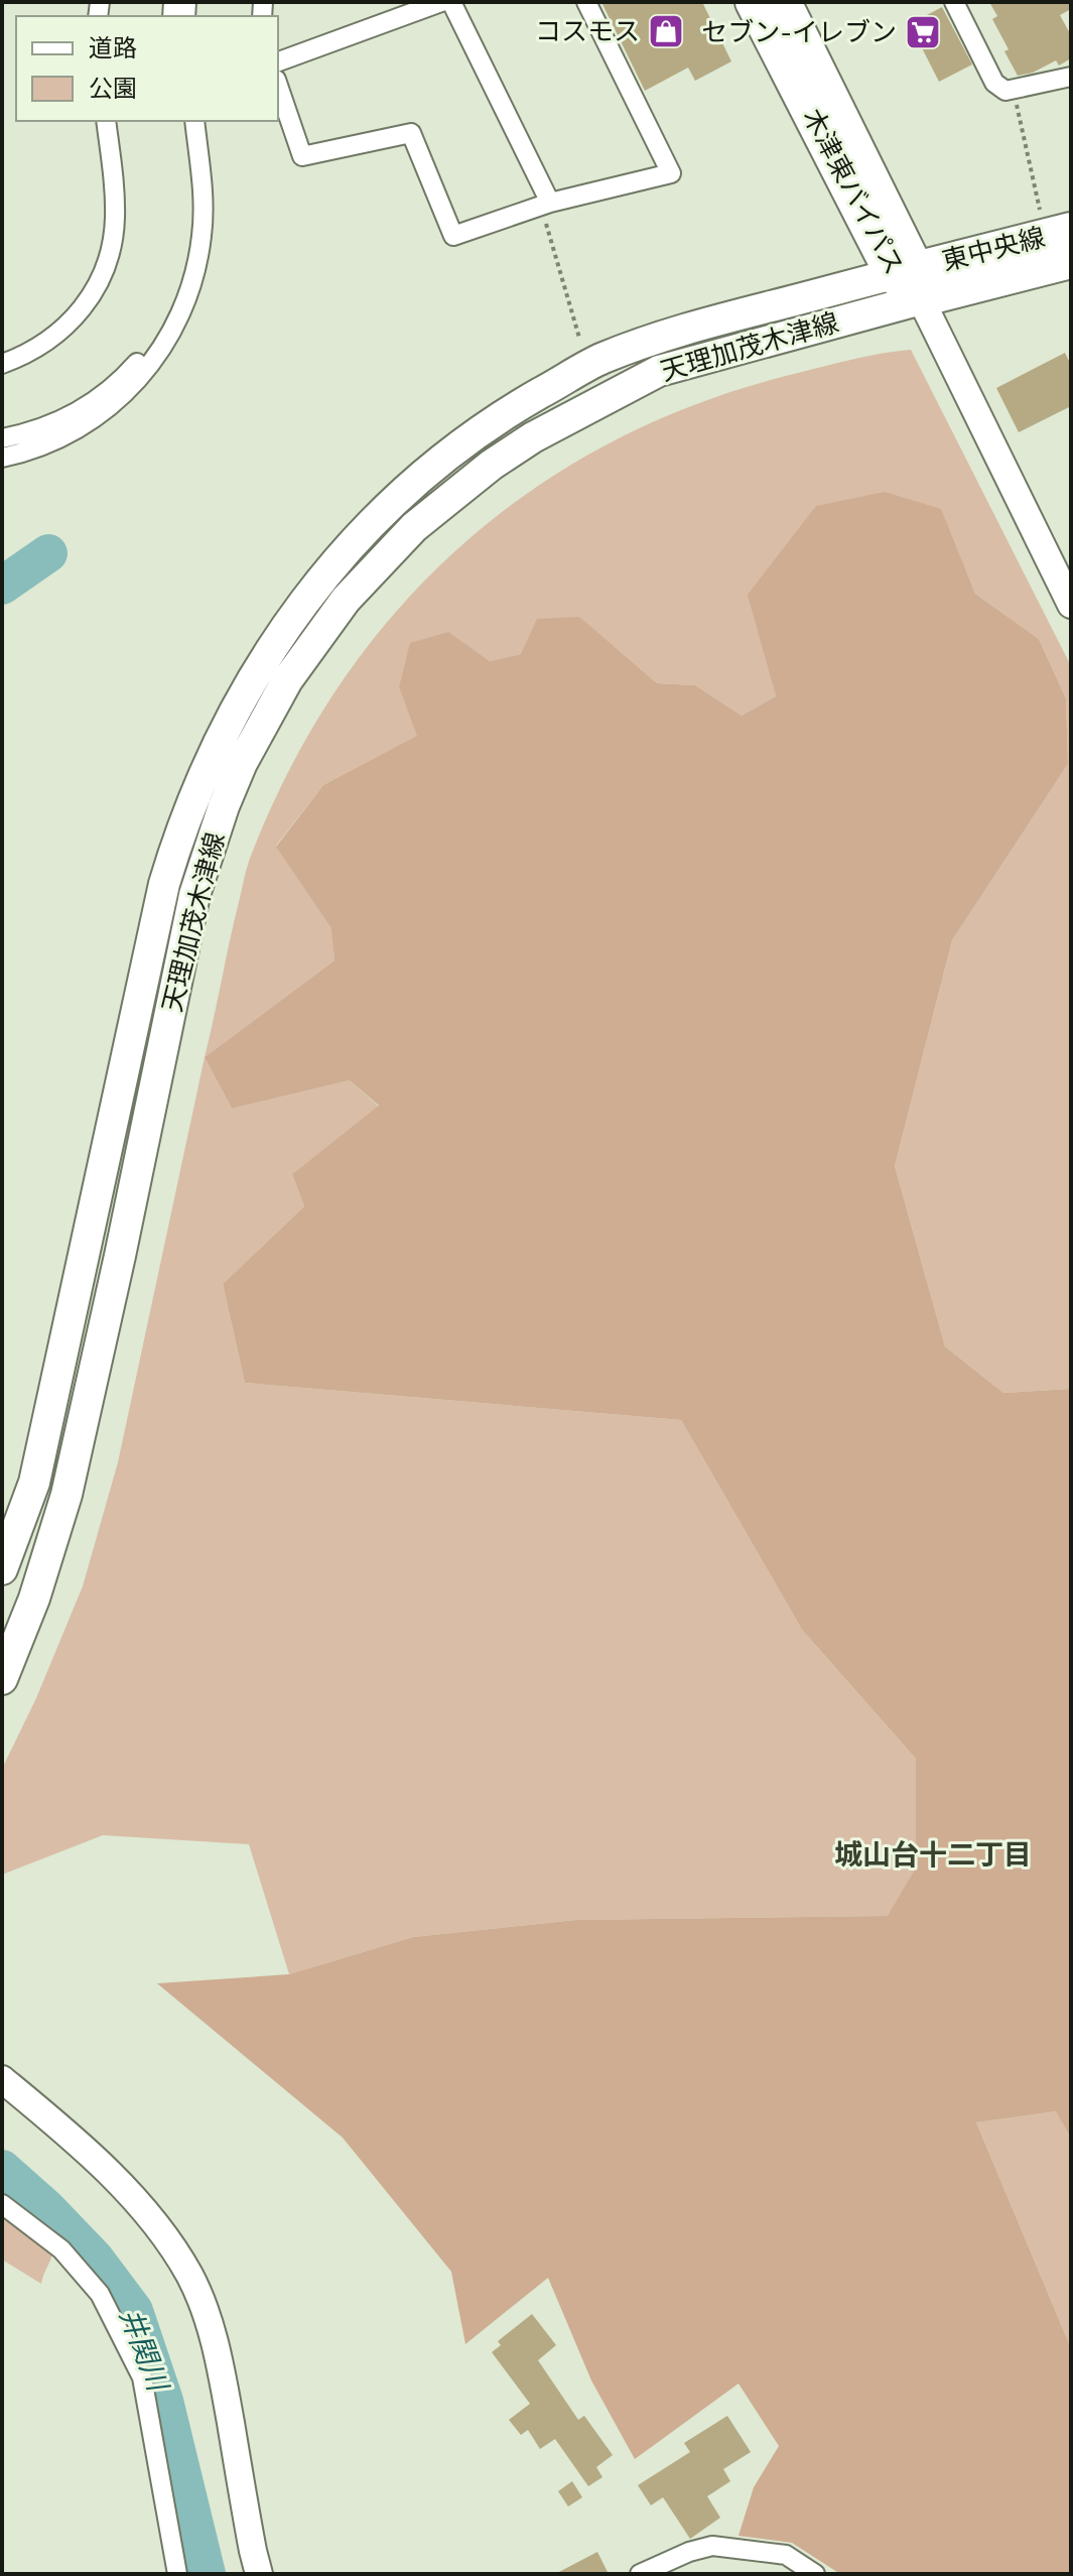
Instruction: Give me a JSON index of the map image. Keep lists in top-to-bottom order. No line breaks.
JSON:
{"streets":{"highway":["木津東バイパス","東中央線"],"main road":["天理加茂木津線"]},"crossings":[["木津東バイパス","東中央線"],["木津東バイパス","天理加茂木津線"],["東中央線","天理加茂木津線"]],"districts":["城山台十二丁目"],"water":["井関川"],"places":{"shop":["コスモス"],"supermarket":["セブン-イレブン"]},"legend":["道路","公園"]}
